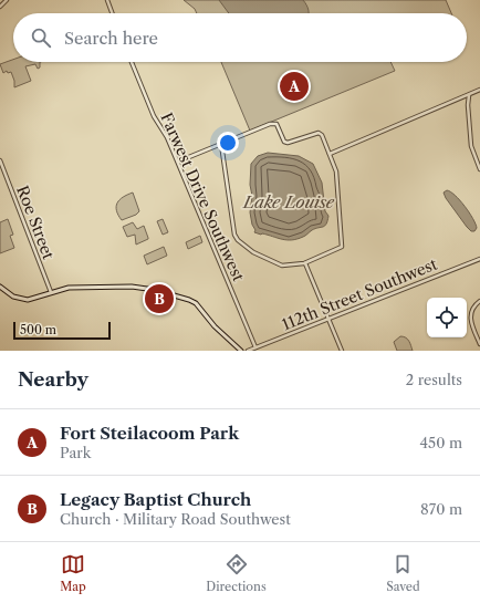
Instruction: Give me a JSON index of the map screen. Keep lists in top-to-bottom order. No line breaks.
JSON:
{"streets":{"street":["Farwest Drive Southwest","Roe Street","112th Street Southwest"]},"crossings":[["Farwest Drive Southwest","112th Street Southwest"]],"water":["Lake Louise"],"scale_bar":"500 m","page":{"search":"Search here","pins":["A","B"],"scale":"500 m","heading":["Nearby","2 results"],"list":[{"mark":"A","name":"Fort Steilacoom Park","note":"Park","value":"450 m"},{"mark":"B","name":"Legacy Baptist Church","note":"Church · Military Road Southwest","value":"870 m"}],"nav":["Map","Directions","Saved"]}}
